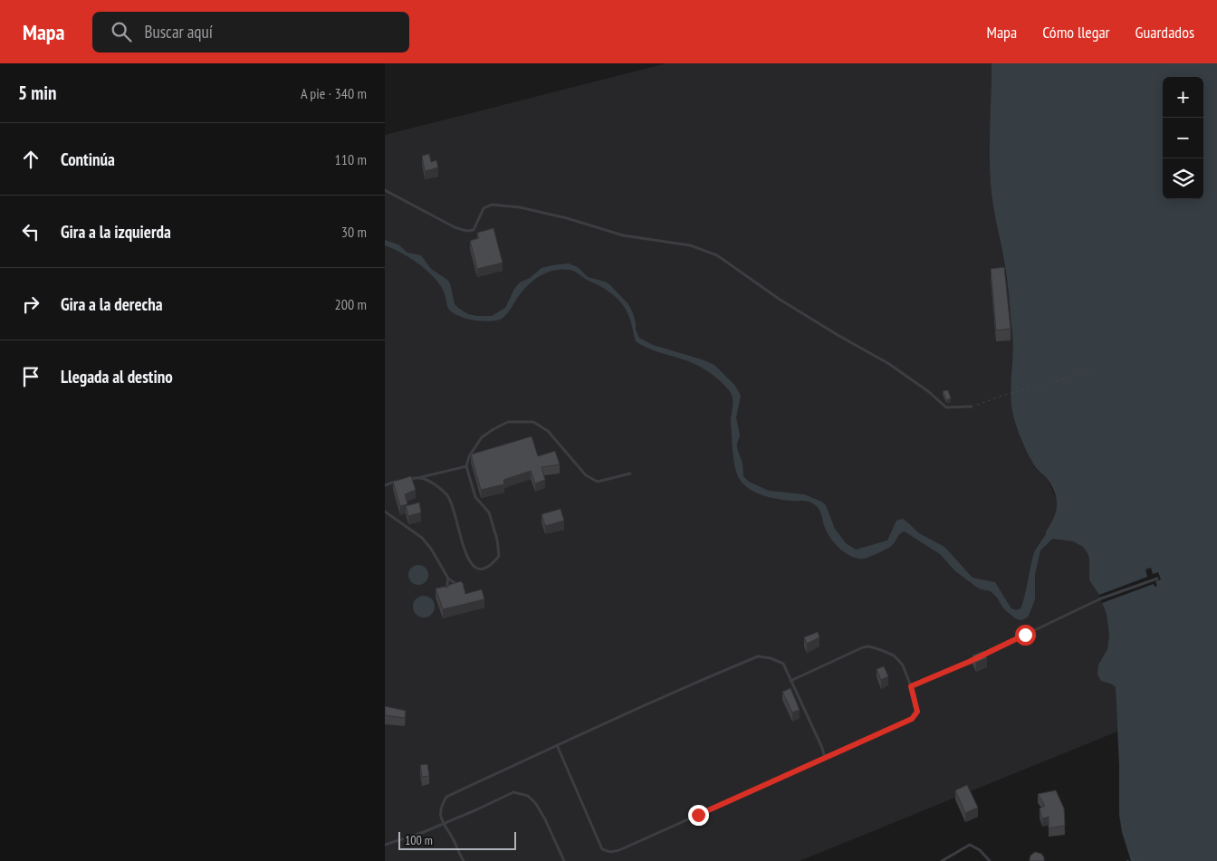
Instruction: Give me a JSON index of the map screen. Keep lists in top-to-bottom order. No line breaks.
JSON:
{"scale_bar":"100 m","page":{"header":"Mapa","search":"Buscar aquí","nav":["Mapa","Cómo llegar","Guardados"],"heading":["5 min","A pie · 340 m"],"map_buttons":["+","−"],"list":[["Continúa","110 m"],["Gira a la izquierda","30 m"],["Gira a la derecha","200 m"],"Llegada al destino"],"scale":"100 m"}}
